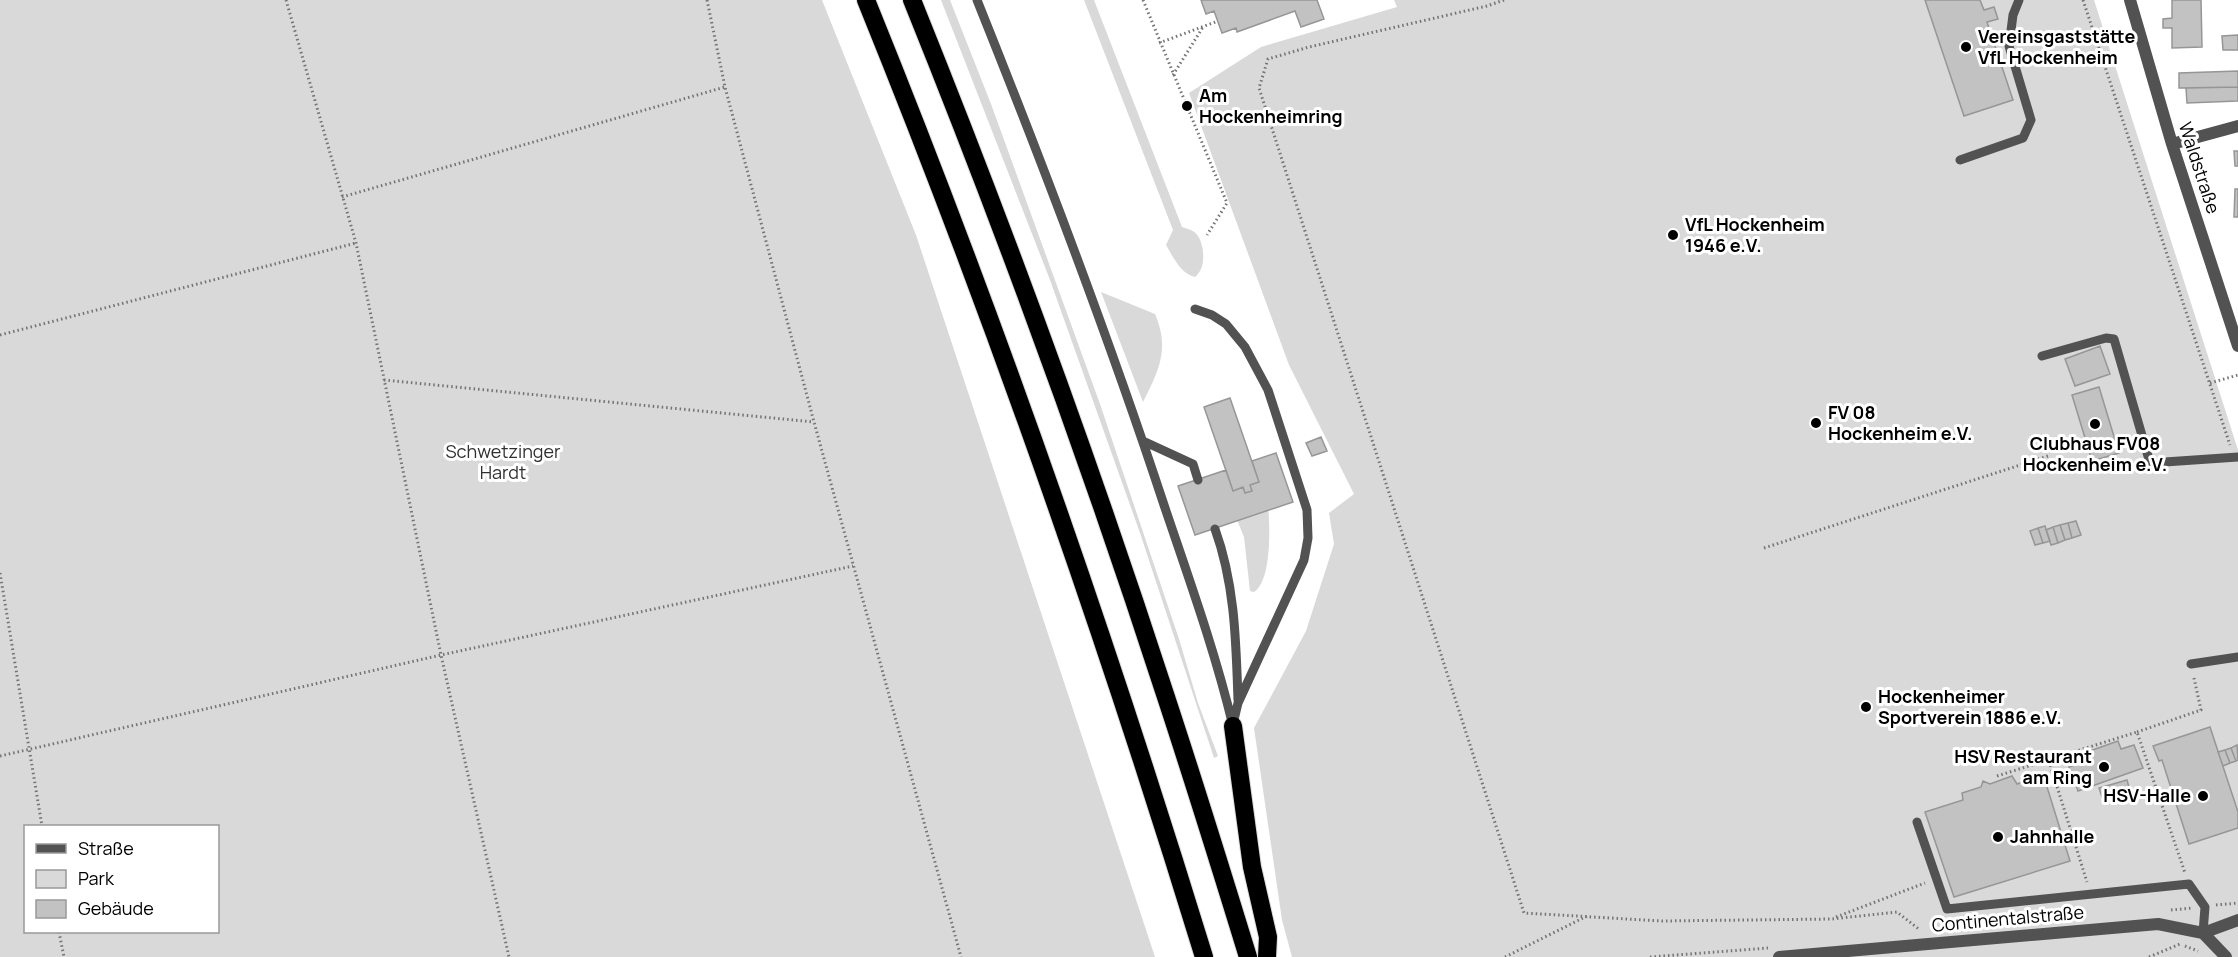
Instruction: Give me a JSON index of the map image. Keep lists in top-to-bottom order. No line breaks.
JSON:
{"streets":{"street":["Waldstraße","Continentalstraße"]},"parks":["Schwetzinger Hardt"],"places":["Vereinsgaststätte VfL Hockenheim","Am Hockenheimring","VfL Hockenheim 1946 e.V.","FV 08 Hockenheim e.V.","Clubhaus FV08 Hockenheim e.V.","Hockenheimer Sportverein 1886 e.V.","HSV Restaurant am Ring","HSV-Halle","Jahnhalle"],"legend":["Straße","Park","Gebäude"]}
